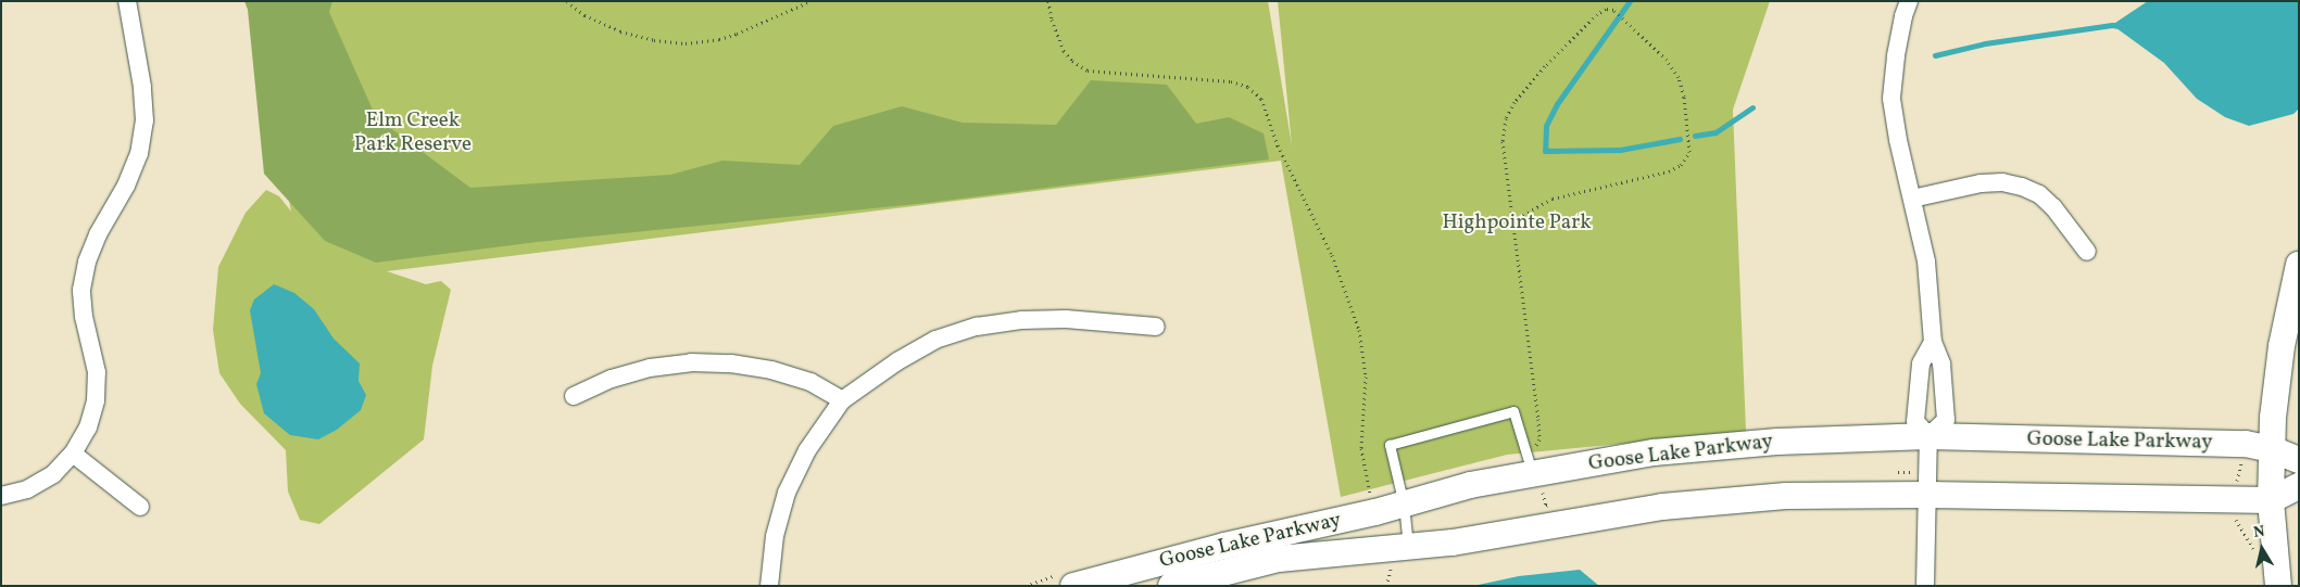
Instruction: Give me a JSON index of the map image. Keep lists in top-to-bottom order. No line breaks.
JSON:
{"streets":{"street":["Goose Lake Parkway"]},"parks":["Elm Creek Park Reserve","Highpointe Park"],"north":"top"}
